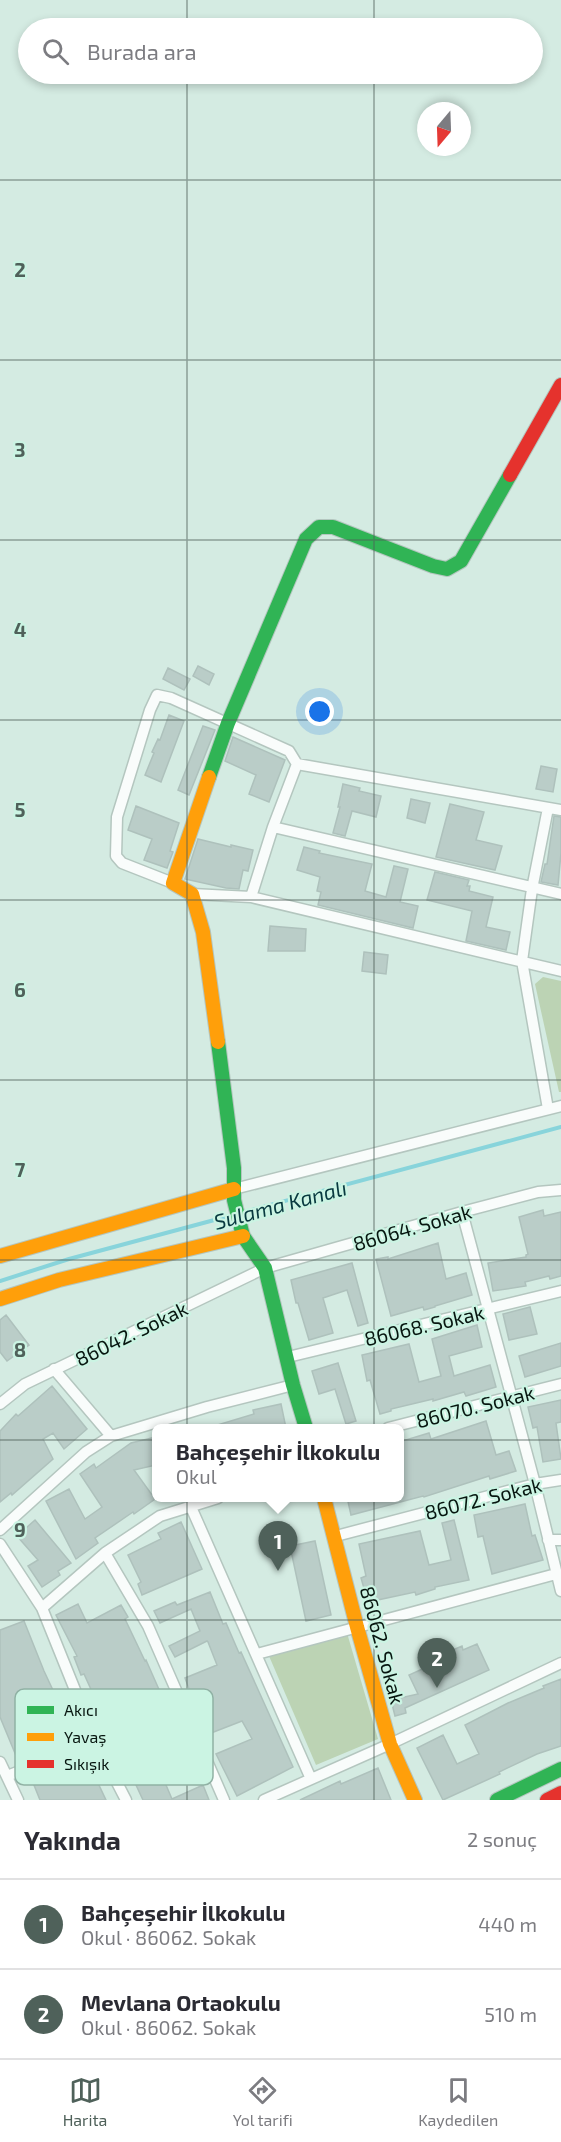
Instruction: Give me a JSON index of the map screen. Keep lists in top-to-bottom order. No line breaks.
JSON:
{"streets":{"main road":["86062. Sokak"],"street":["86064. Sokak","86068. Sokak","86042. Sokak","86070. Sokak","86072. Sokak"]},"crossings":[["86064. Sokak","86042. Sokak"],["86072. Sokak","86062. Sokak"]],"water":["Sulama Kanalı"],"legend":["Akıcı","Yavaş","Sıkışık"],"north":"bottom","page":{"search":"Burada ara","popup":["Bahçeşehir İlkokulu","Okul"],"pins":["1","2"],"heading":["Yakında","2 sonuç"],"list":[{"mark":"1","name":"Bahçeşehir İlkokulu","note":"Okul · 86062. Sokak","value":"440 m"},{"mark":"2","name":"Mevlana Ortaokulu","note":"Okul · 86062. Sokak","value":"510 m"}],"nav":["Harita","Yol tarifi","Kaydedilen"]},"grid":{"rows":["2","3","4","5","6","7","8","9"]}}
